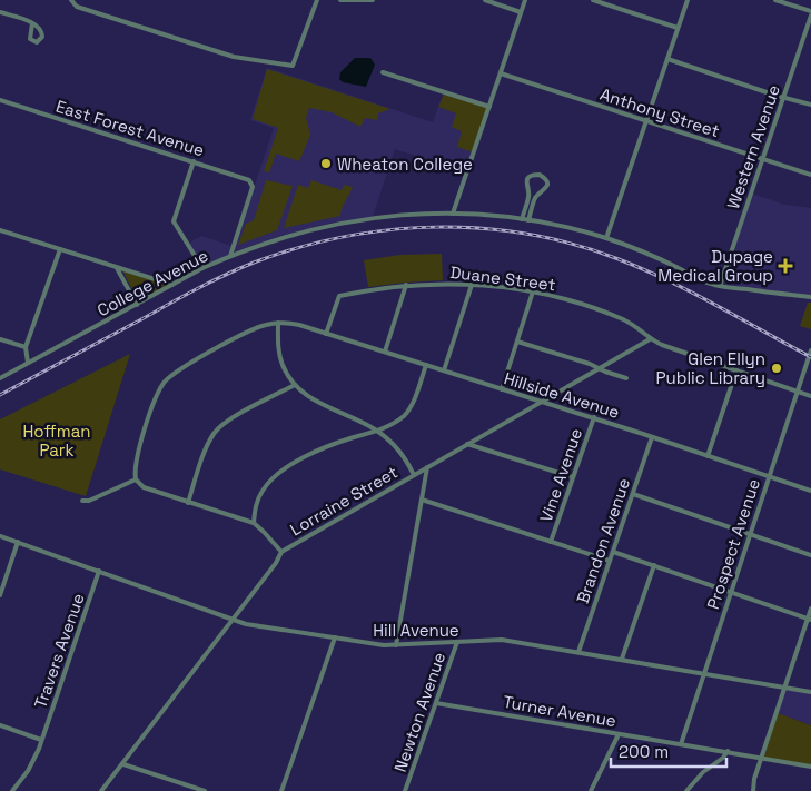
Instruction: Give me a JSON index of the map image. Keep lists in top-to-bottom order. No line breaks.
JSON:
{"streets":{"street":["Anthony Street","East Forest Avenue","Western Avenue","Duane Street","College Avenue","Hillside Avenue","Vine Avenue","Lorraine Street","Brandon Avenue","Prospect Avenue","Hill Avenue","Travers Avenue","Turner Avenue","Newton Avenue"]},"crossings":[["Anthony Street","Western Avenue"],["East Forest Avenue","College Avenue"],["Western Avenue","College Avenue"],["Duane Street","Hillside Avenue"],["Duane Street","Lorraine Street"],["Duane Street","Prospect Avenue"],["Hillside Avenue","Vine Avenue"],["Hillside Avenue","Lorraine Street"],["Hillside Avenue","Brandon Avenue"],["Hillside Avenue","Prospect Avenue"],["Lorraine Street","Hill Avenue"],["Brandon Avenue","Hill Avenue"],["Prospect Avenue","Hill Avenue"],["Prospect Avenue","Turner Avenue"],["Hill Avenue","Travers Avenue"],["Hill Avenue","Newton Avenue"],["Turner Avenue","Newton Avenue"]],"parks":["Hoffman Park"],"places":{"other":["Wheaton College","Glen Ellyn Public Library"],"health":["Dupage Medical Group"]},"scale_bar":"200 m"}
